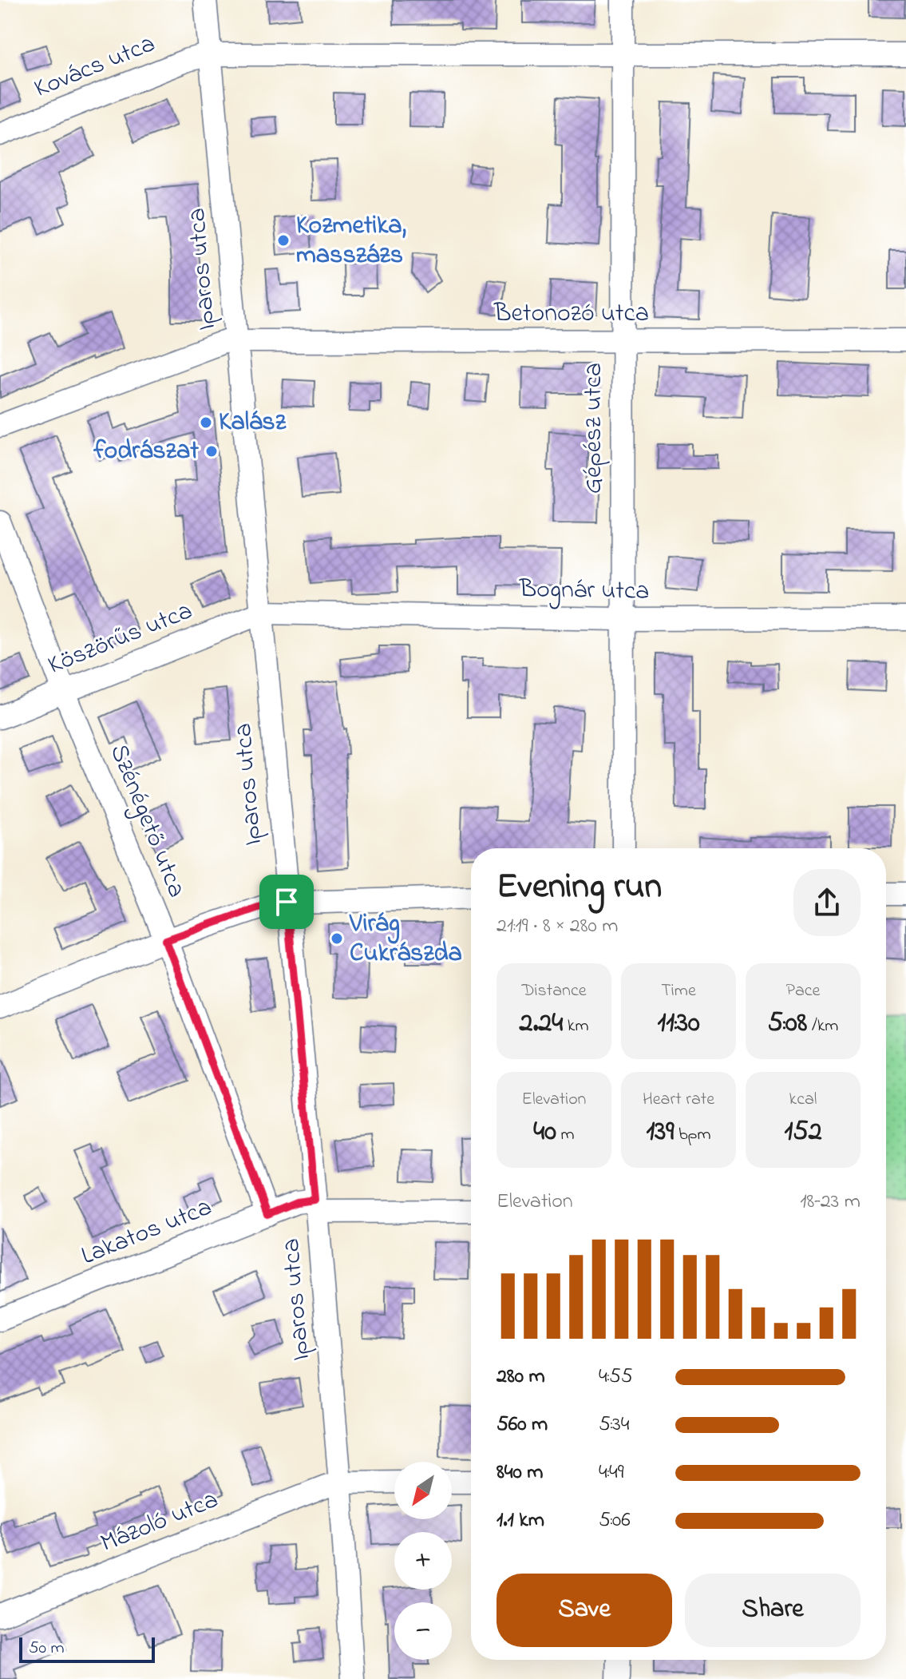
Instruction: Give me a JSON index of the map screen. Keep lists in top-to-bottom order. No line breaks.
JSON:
{"streets":{"street":["Kovács utca","Iparos utca","Betonozó utca","Gépész utca","Bognár utca","Köszörűs utca","Szénégető utca","Lakatos utca","Mázoló utca"]},"crossings":[["Kovács utca","Iparos utca"],["Kovács utca","Gépész utca"],["Iparos utca","Betonozó utca"],["Iparos utca","Bognár utca"],["Iparos utca","Köszörűs utca"],["Iparos utca","Lakatos utca"],["Iparos utca","Mázoló utca"],["Betonozó utca","Gépész utca"],["Gépész utca","Bognár utca"],["Bognár utca","Köszörűs utca"],["Köszörűs utca","Szénégető utca"],["Szénégető utca","Lakatos utca"]],"places":["Kozmetika, masszázs","Kalász","fodrászat","Virág Cukrászda"],"scale_bar":"50 m","north":"bottom left","page":{"heading":["Evening run","21:19 · 8 × 280 m"],"stats":[["Distance","2.24 km"],["Time","11:30"],["Pace","5:08 /km"],["Elevation","40 m"],["Heart rate","139 bpm"],["kcal","152"]],"chart":["Elevation","18–23 m"],"list":[{"name":"280 m","note":"4:55"},{"name":"560 m","note":"5:34"},{"name":"840 m","note":"4:49"},{"name":"1.1 km","note":"5:06"}],"map_buttons":["+","−"],"buttons":["Save","Share"],"scale":"50 m"}}
